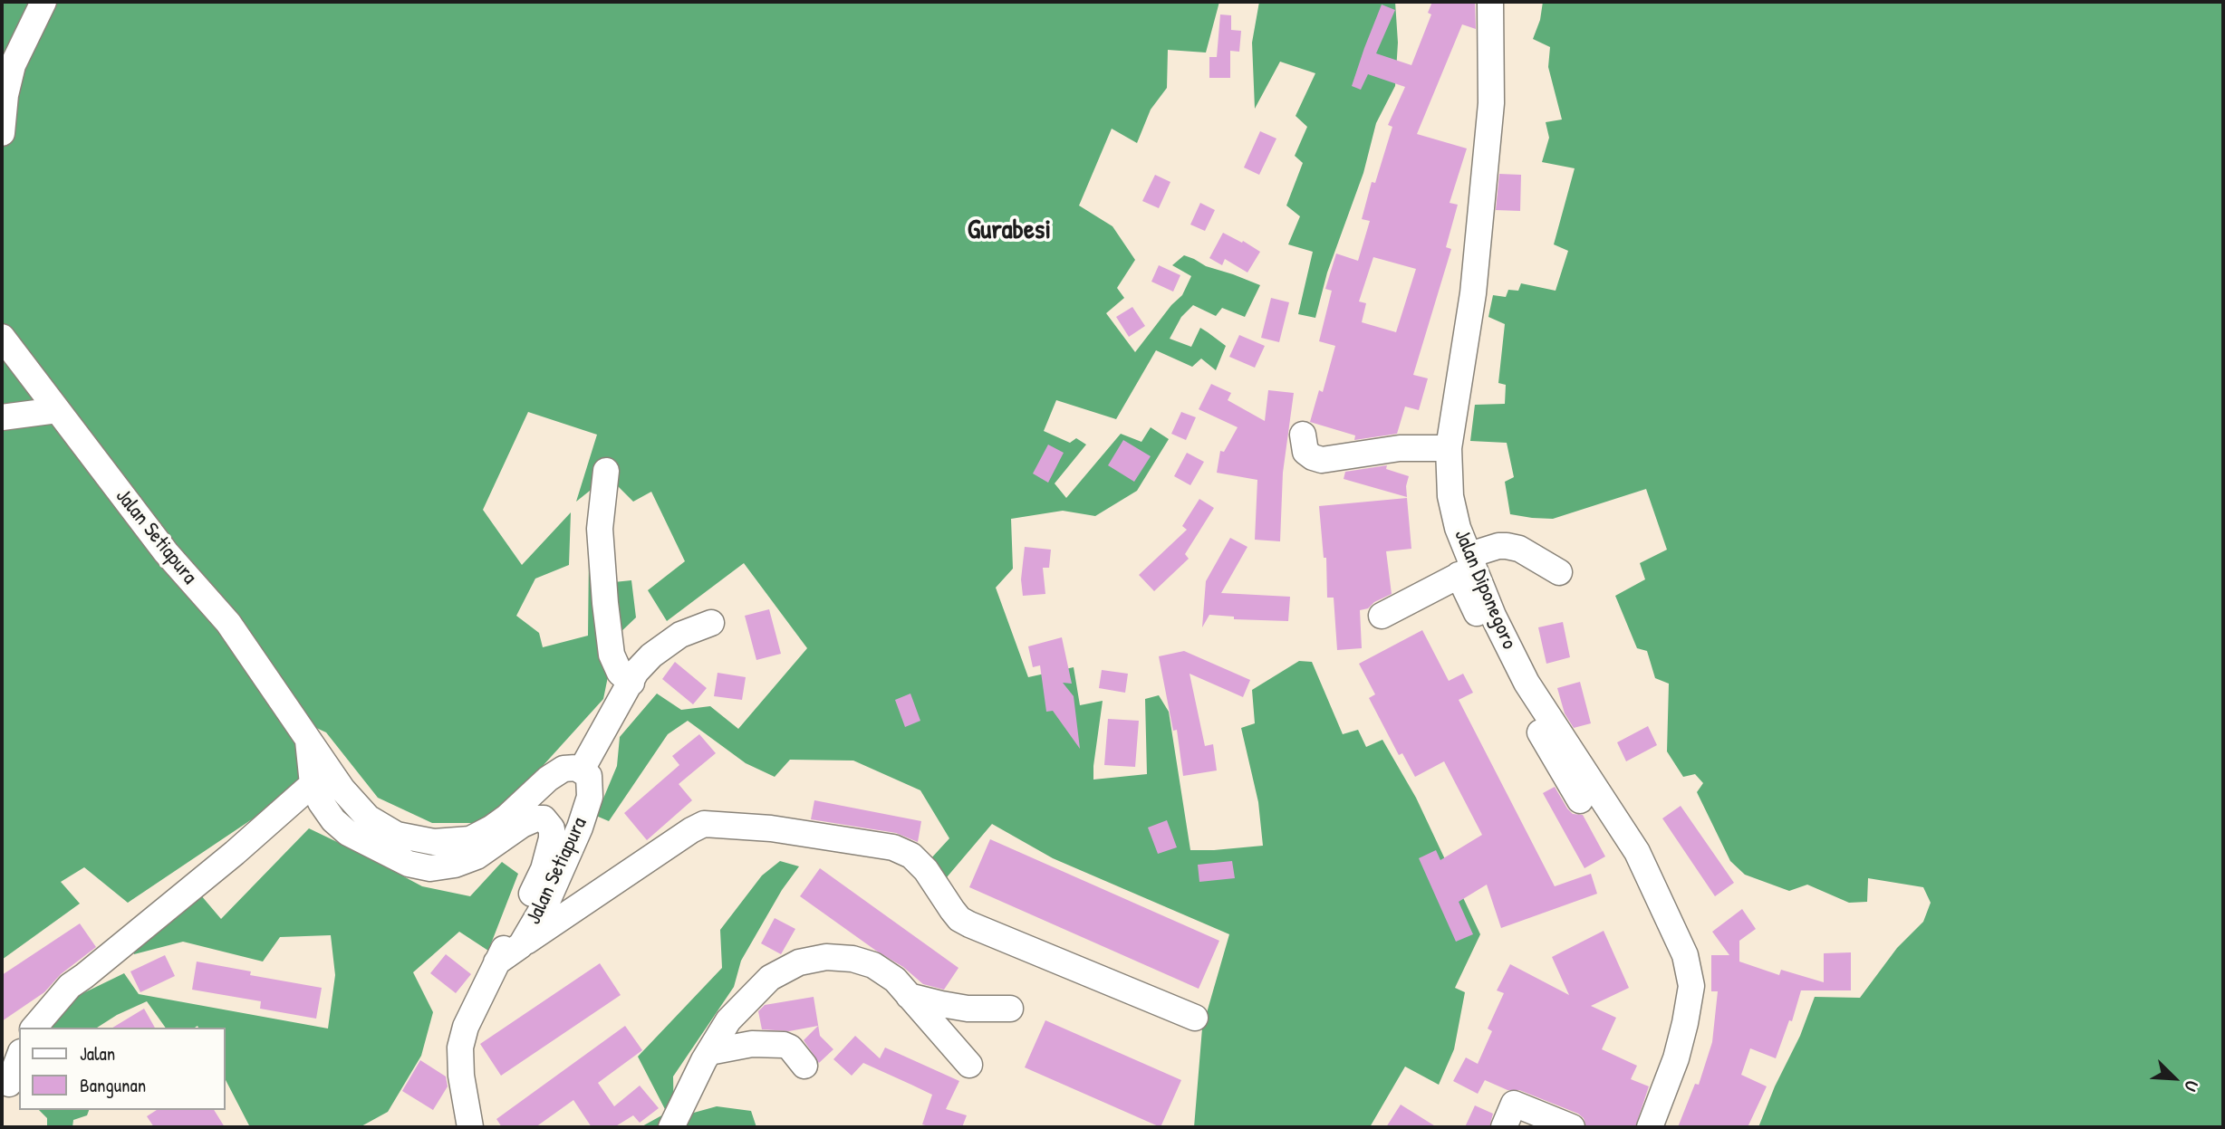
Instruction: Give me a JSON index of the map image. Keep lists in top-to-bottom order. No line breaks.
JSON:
{"streets":{"street":["Jalan Setiapura","Jalan Diponegoro"]},"districts":["Gurabesi"],"legend":["Jalan","Bangunan"],"north":"bottom right"}
